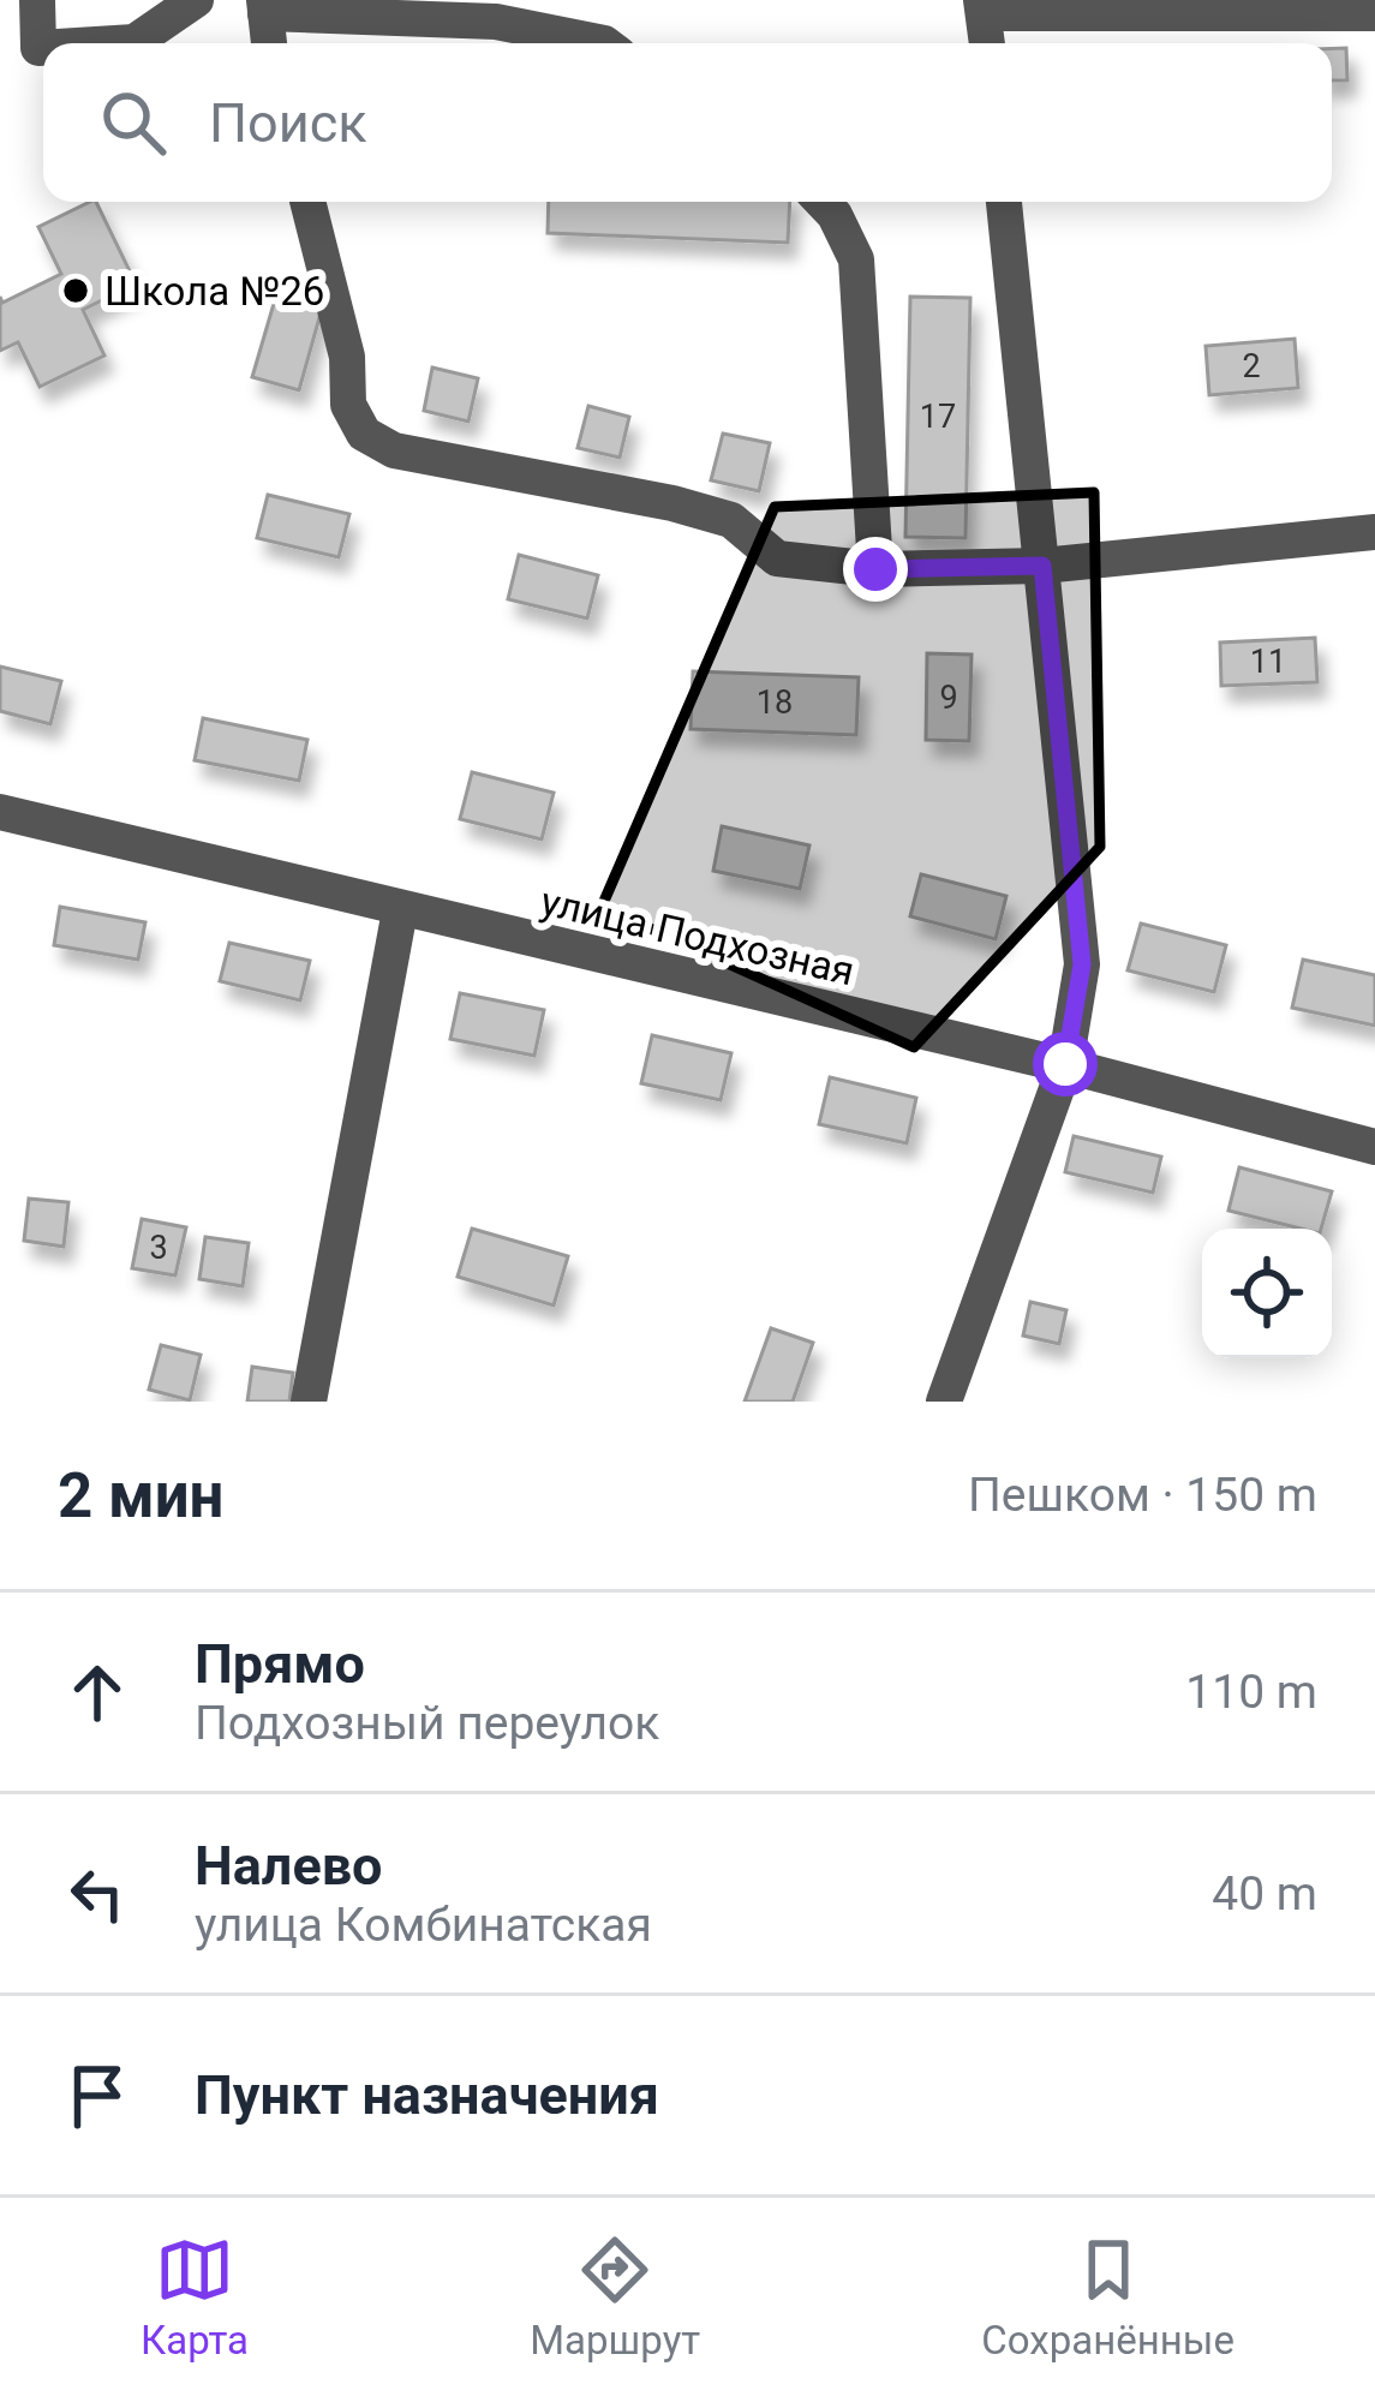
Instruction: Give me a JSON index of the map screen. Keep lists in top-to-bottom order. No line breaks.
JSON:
{"streets":{"street":["улица Подхозная"]},"places":["Школа №26"],"house_numbers":["2","17","11","9","18","3"],"page":{"search":"Поиск","heading":["2 мин","Пешком · 150 m"],"list":[["Прямо","Подхозный переулок","110 m"],["Налево","улица Комбинатская","40 m"],"Пункт назначения"],"nav":["Карта","Маршрут","Сохранённые"]}}
